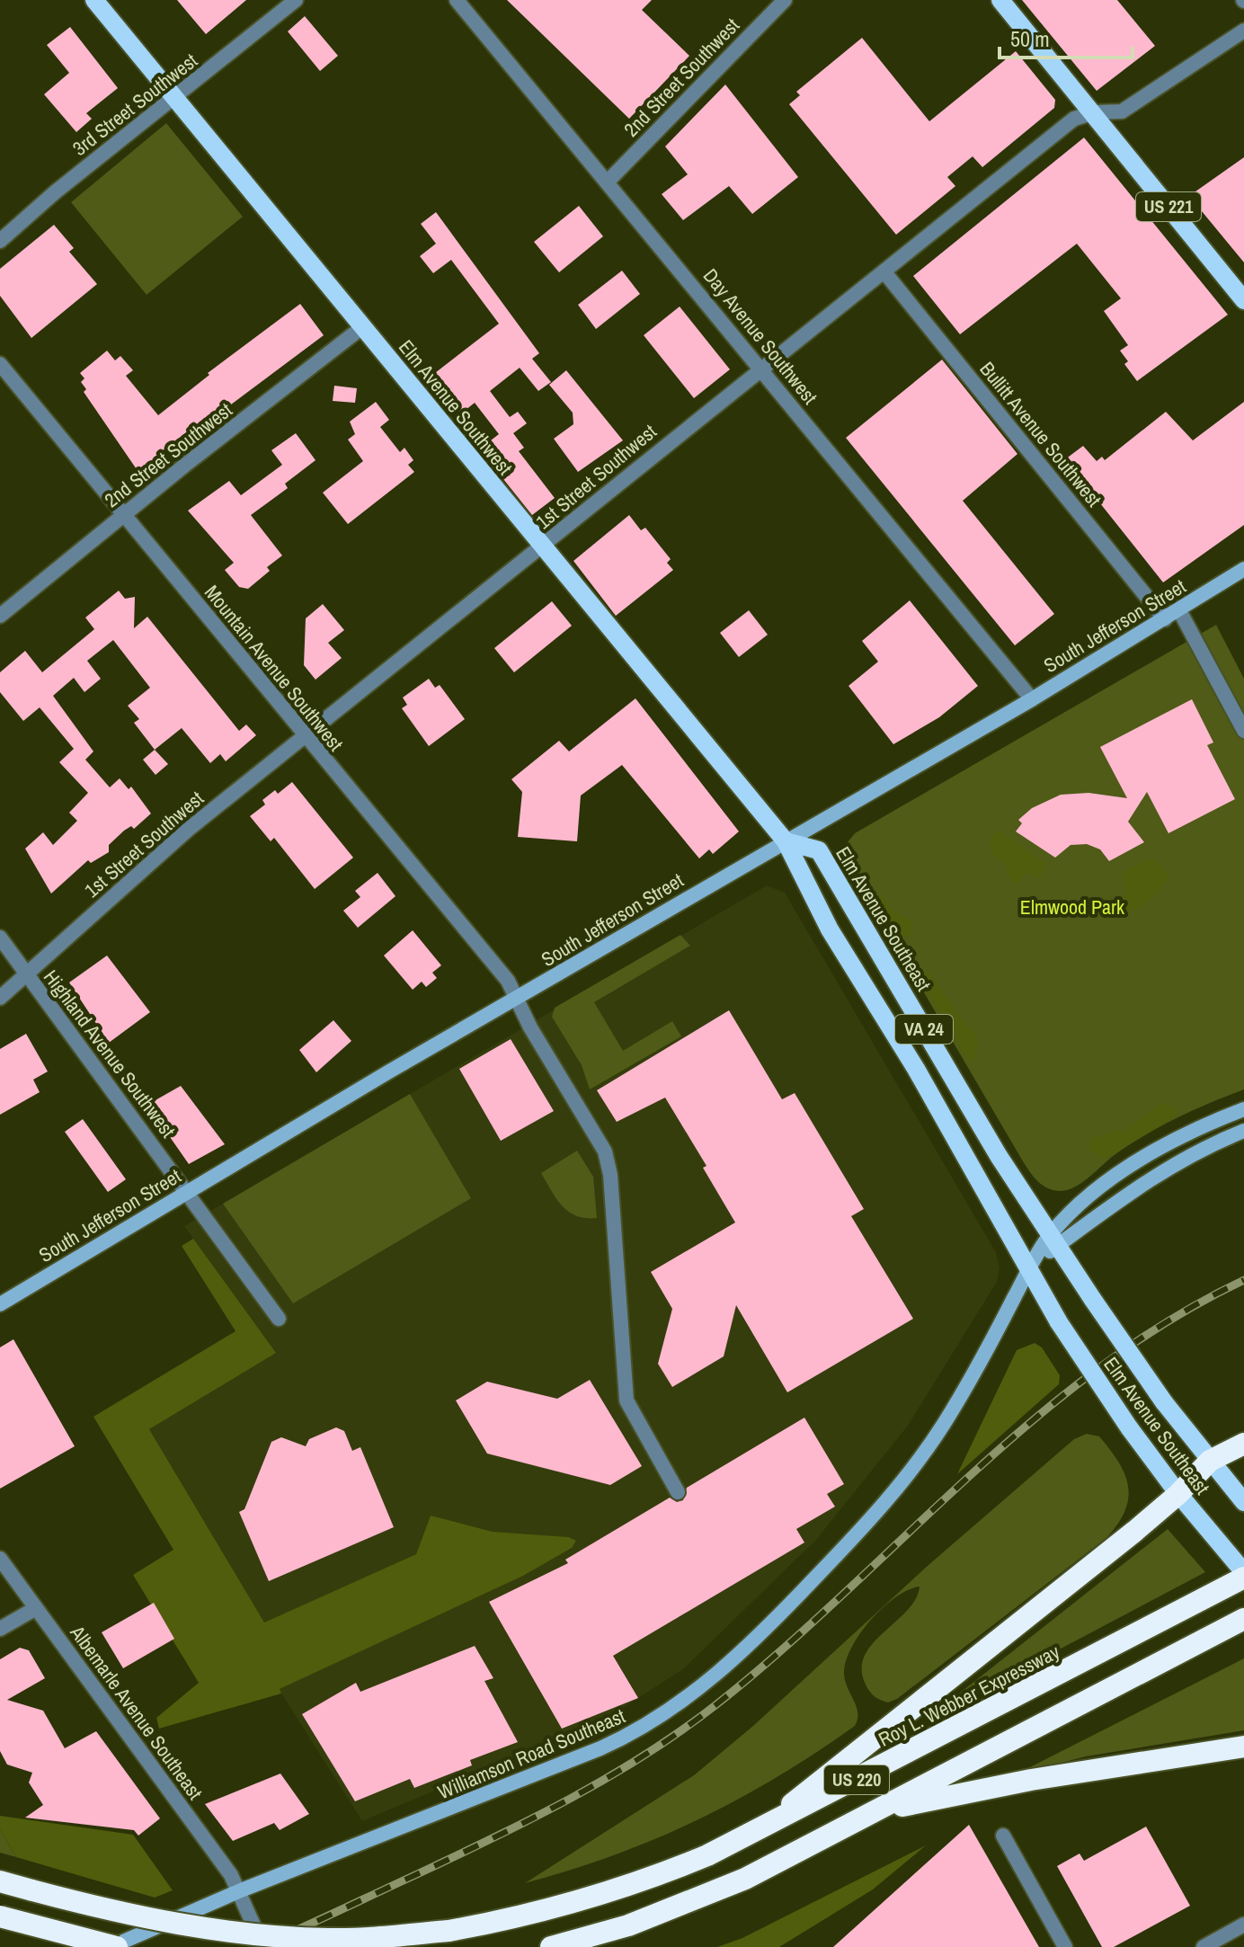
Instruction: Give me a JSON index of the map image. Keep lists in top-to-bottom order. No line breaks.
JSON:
{"streets":{"highway":["Roy L. Webber Expressway","US 220"],"main road":["US 221","Elm Avenue Southwest","Elm Avenue Southeast","VA 24"],"street":["2nd Street Southwest","3rd Street Southwest","Day Avenue Southwest","Bullitt Avenue Southwest","1st Street Southwest","South Jefferson Street","Mountain Avenue Southwest","Highland Avenue Southwest","Albemarle Avenue Southeast","Williamson Road Southeast"]},"crossings":[["2nd Street Southwest","Day Avenue Southwest"],["2nd Street Southwest","Elm Avenue Southwest"],["2nd Street Southwest","Mountain Avenue Southwest"],["3rd Street Southwest","Elm Avenue Southwest"],["US 221","1st Street Southwest"],["Day Avenue Southwest","1st Street Southwest"],["Day Avenue Southwest","South Jefferson Street"],["Elm Avenue Southwest","1st Street Southwest"],["Elm Avenue Southwest","South Jefferson Street"],["Elm Avenue Southwest","Elm Avenue Southeast"],["Bullitt Avenue Southwest","1st Street Southwest"],["Bullitt Avenue Southwest","South Jefferson Street"],["1st Street Southwest","Mountain Avenue Southwest"],["1st Street Southwest","Highland Avenue Southwest"],["South Jefferson Street","Mountain Avenue Southwest"],["South Jefferson Street","Elm Avenue Southeast"],["South Jefferson Street","Highland Avenue Southwest"],["Elm Avenue Southeast","Roy L. Webber Expressway"],["Elm Avenue Southeast","Williamson Road Southeast"],["Albemarle Avenue Southeast","Williamson Road Southeast"]],"parks":["Elmwood Park"],"scale_bar":"50 m"}
